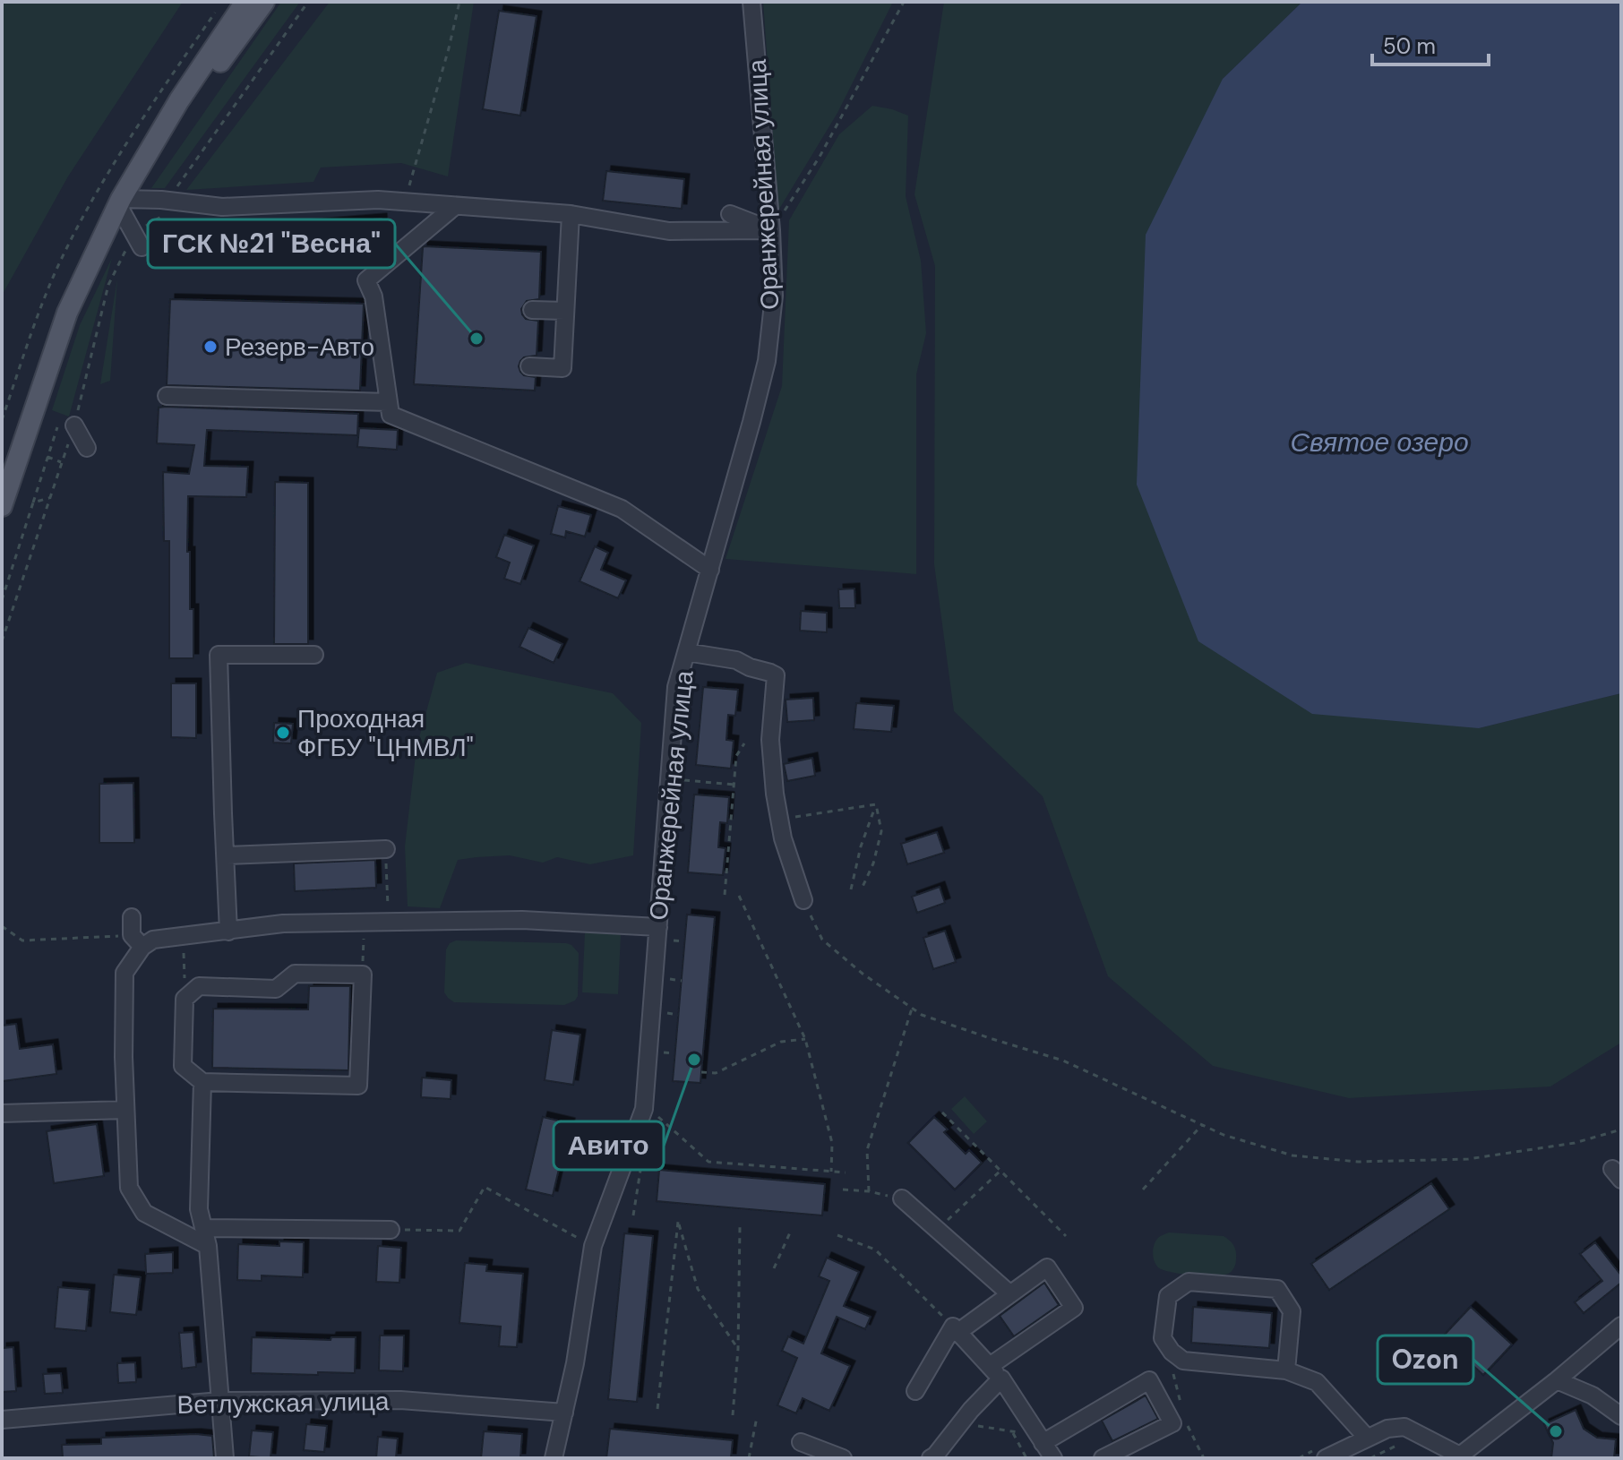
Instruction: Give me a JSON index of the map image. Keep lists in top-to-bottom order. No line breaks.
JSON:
{"streets":{"street":["Оранжерейная улица","Ветлужская улица"]},"crossings":[["Оранжерейная улица","Ветлужская улица"]],"water":["Святое озеро"],"places":["ГСК №21 \"Весна\"","Резерв-Авто","Проходная ФГБУ \"ЦНМВЛ\"","Авито","Ozon"],"scale_bar":"50 m"}
